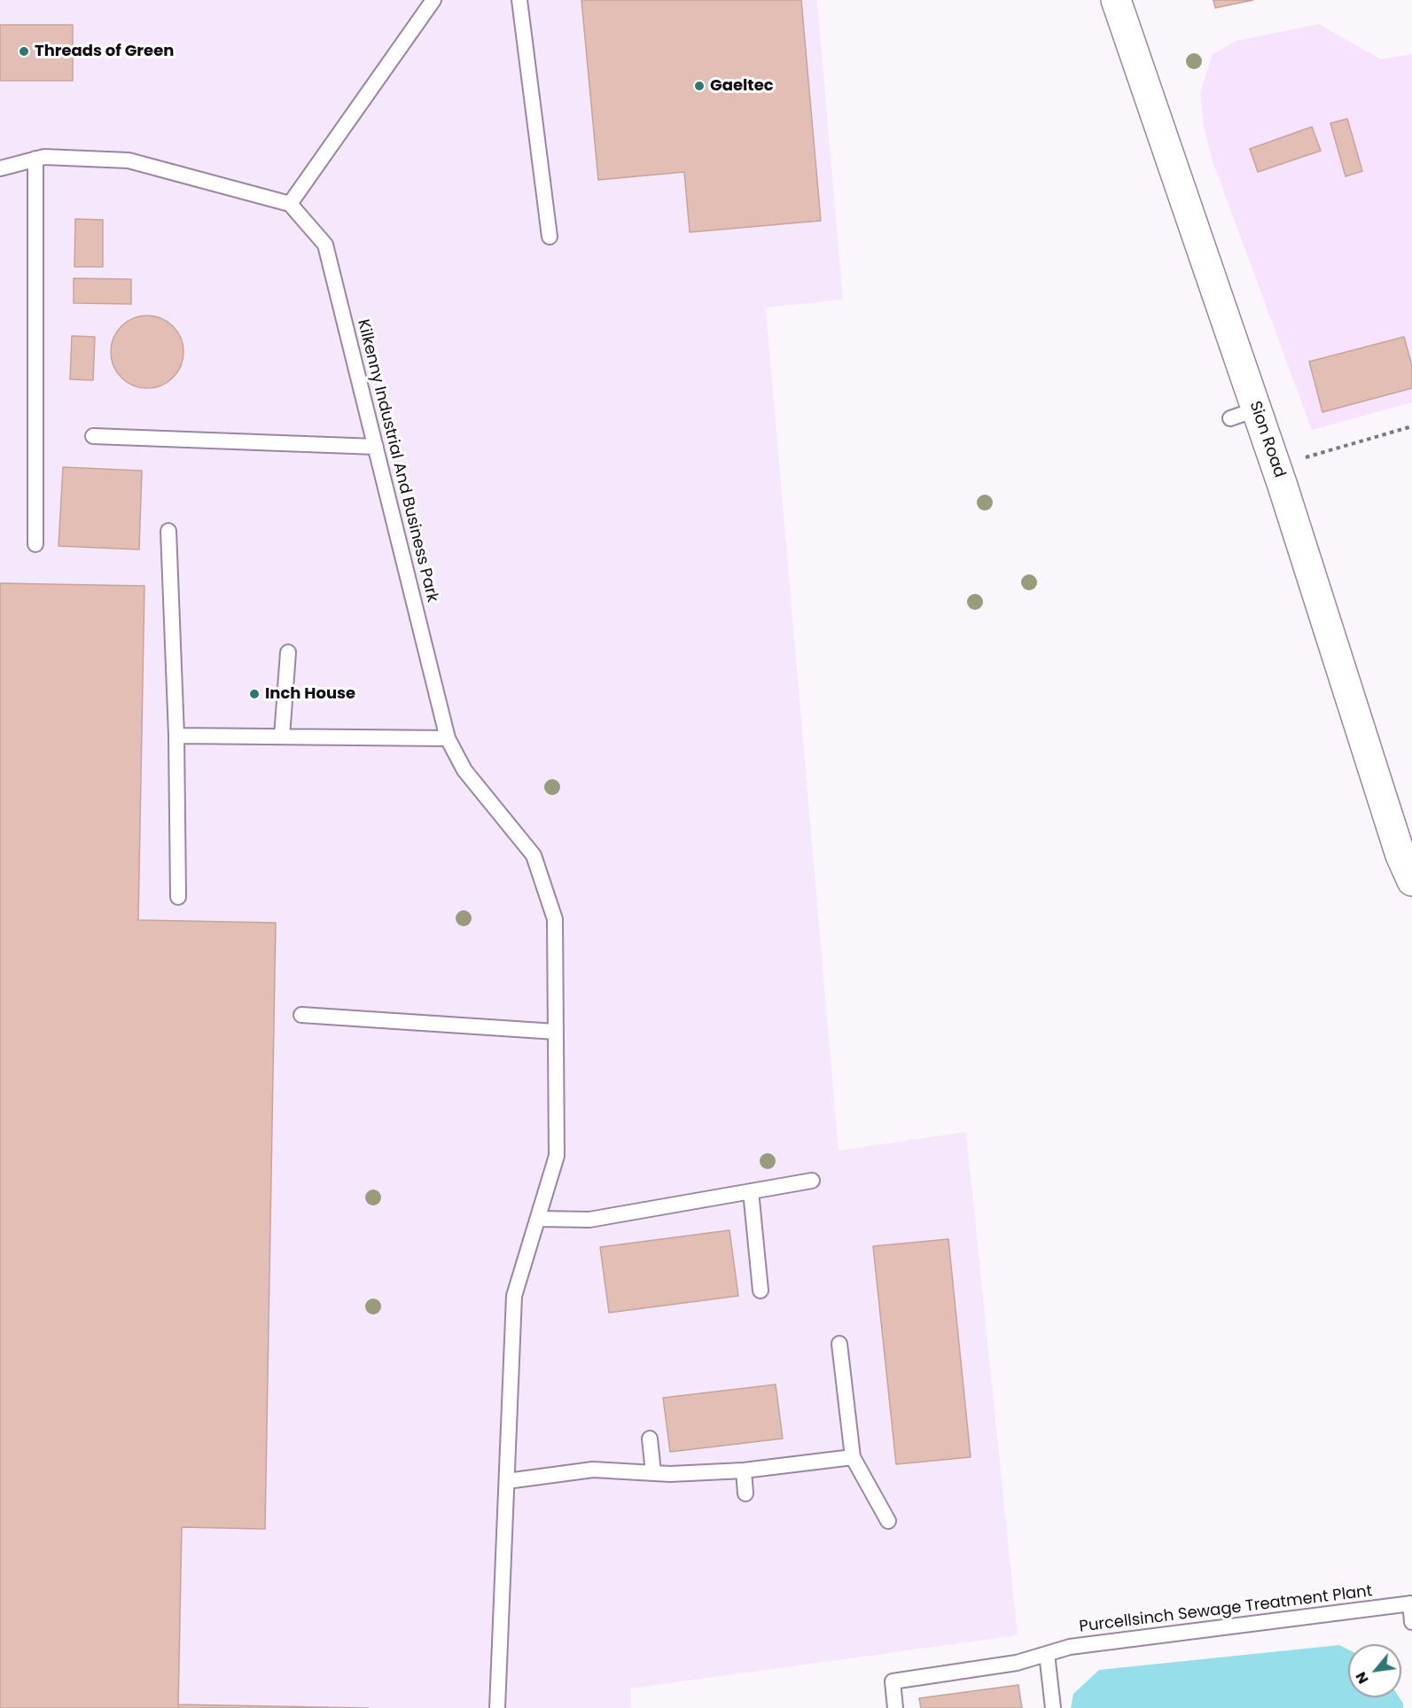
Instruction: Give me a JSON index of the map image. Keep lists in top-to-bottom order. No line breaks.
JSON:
{"streets":{"street":["Sion Road"],"lane":["Kilkenny Industrial And Business Park","Purcellsinch Sewage Treatment Plant"]},"places":["Threads of Green","Gaeltec","Inch House"],"north":"bottom left"}
